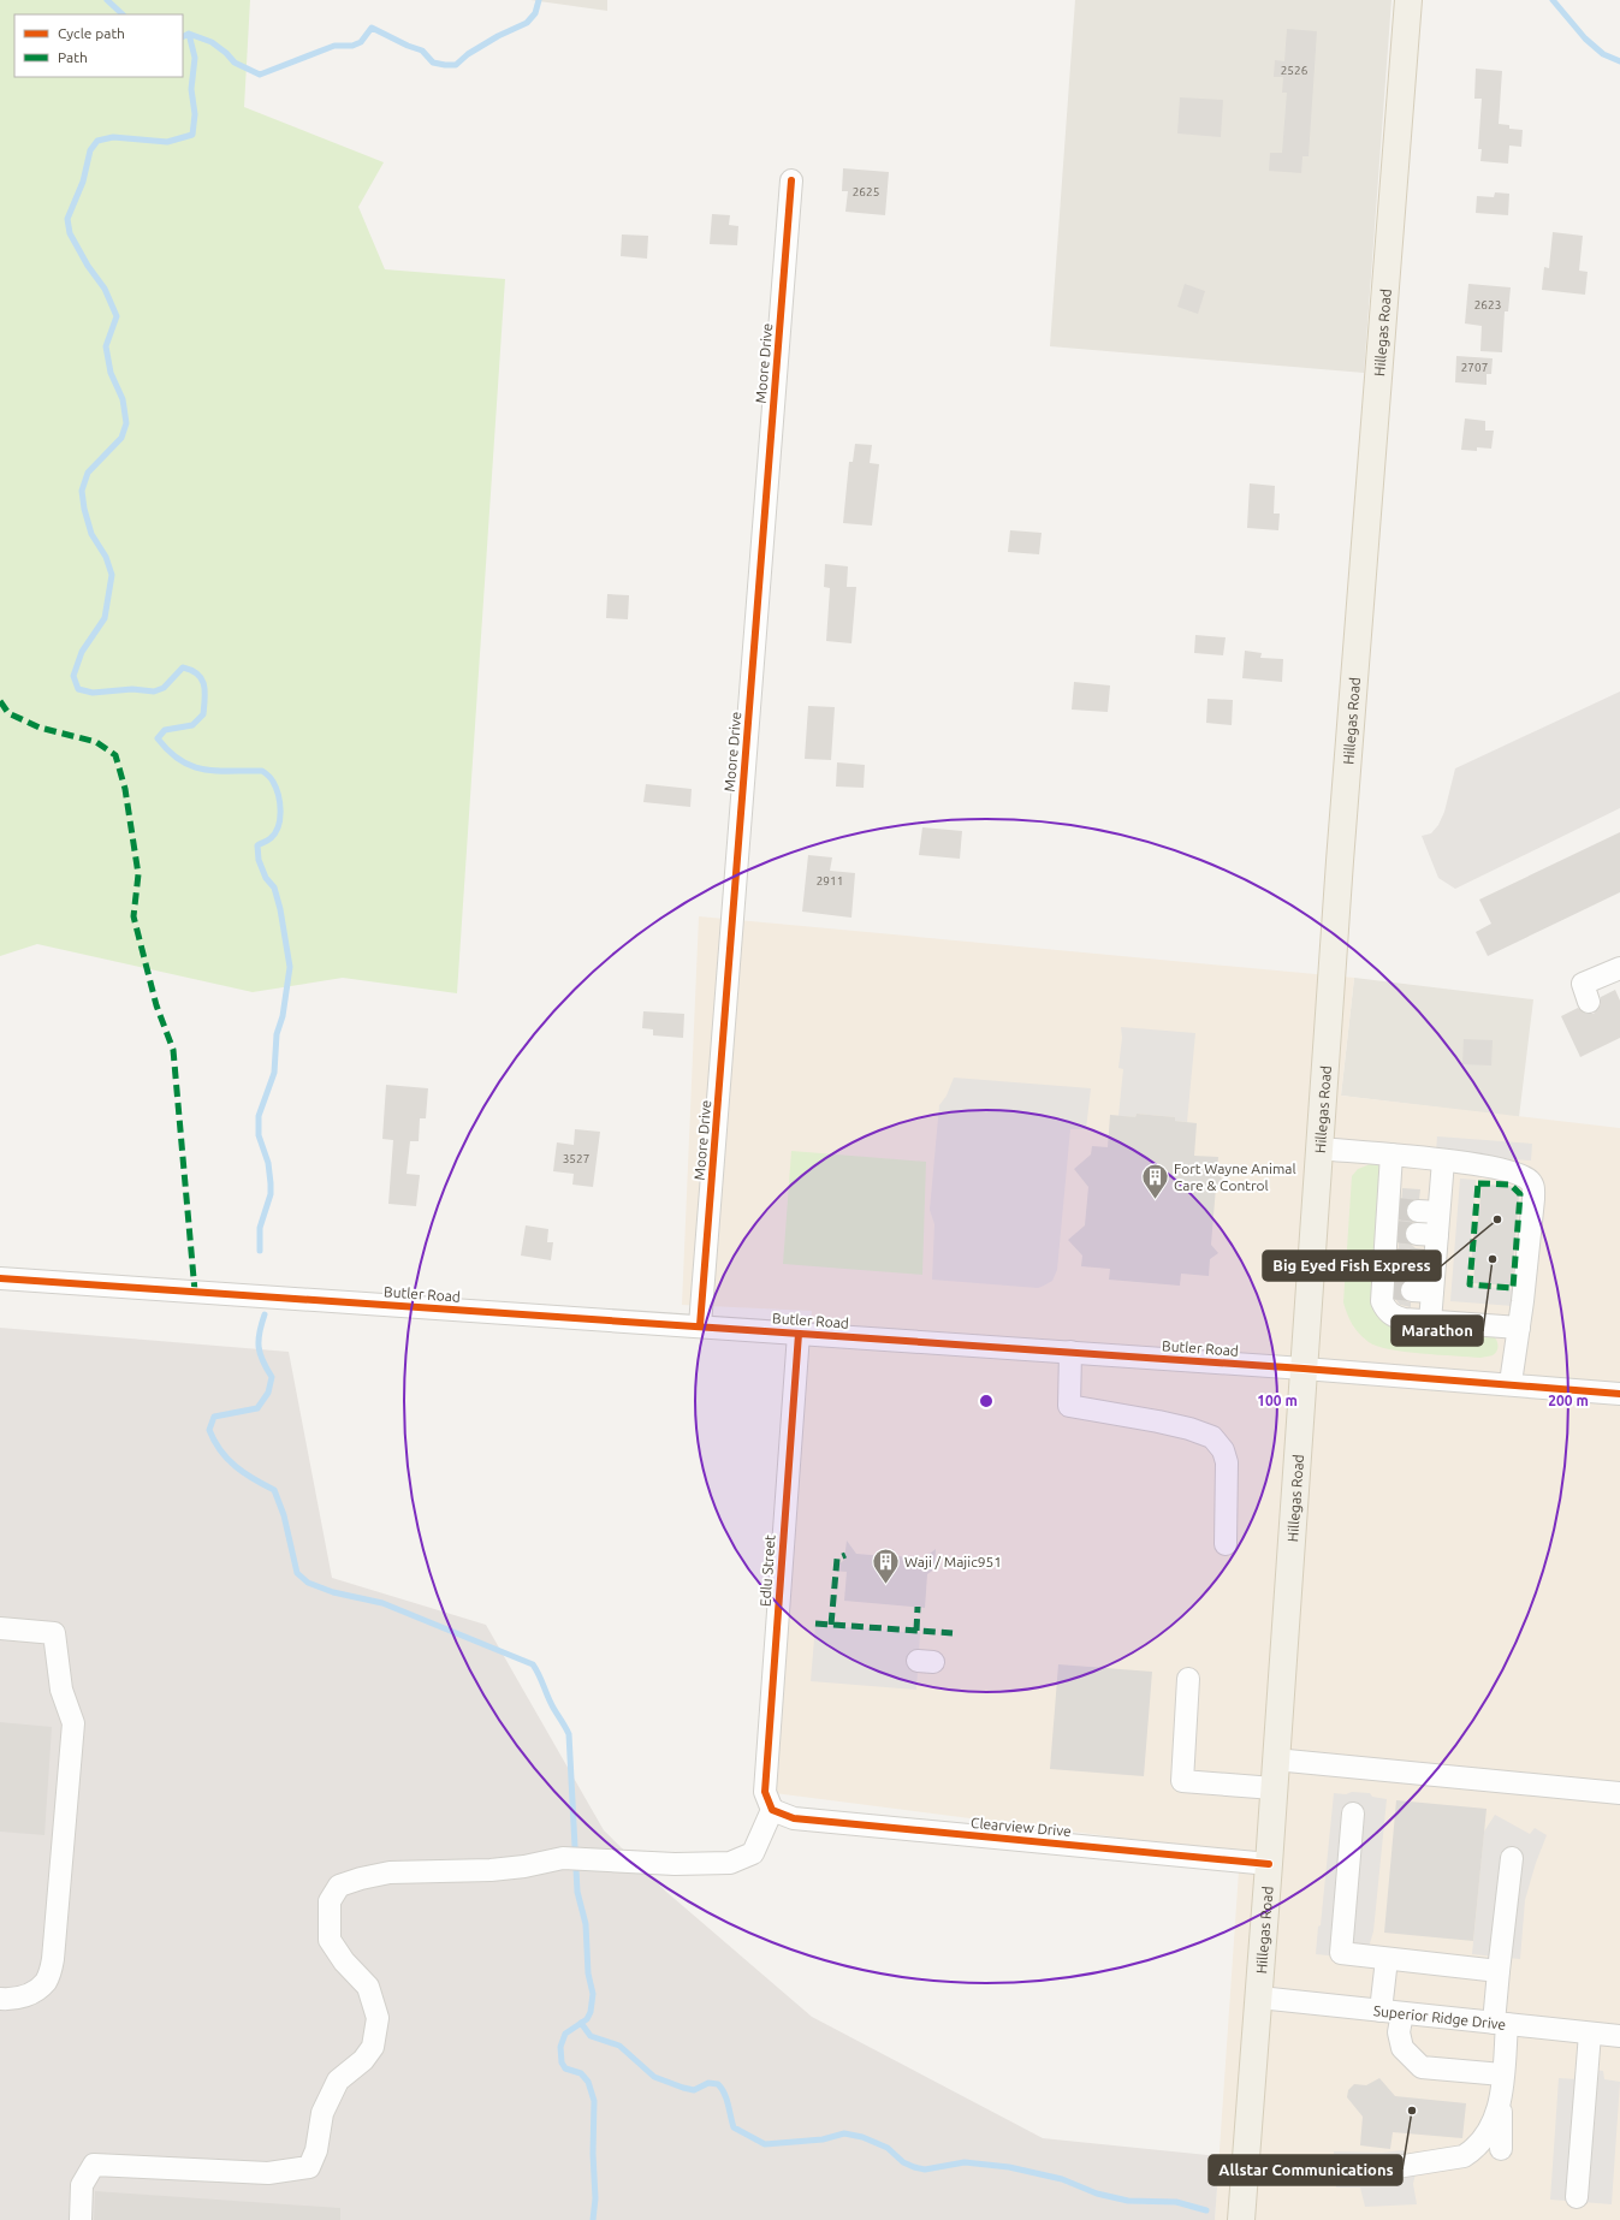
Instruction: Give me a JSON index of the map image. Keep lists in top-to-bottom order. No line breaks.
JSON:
{"streets":{"main road":["Hillegas Road"],"street":["Moore Drive","Butler Road","Edlu Street","Clearview Drive","Superior Ridge Drive"]},"crossings":[["Hillegas Road","Butler Road"],["Hillegas Road","Clearview Drive"],["Hillegas Road","Superior Ridge Drive"],["Moore Drive","Butler Road"],["Butler Road","Edlu Street"],["Edlu Street","Clearview Drive"]],"places":{"building":["Fort Wayne Animal Care & Control","Waji / Majic951"],"other":["Big Eyed Fish Express","Marathon","Allstar Communications"]},"house_numbers":["2526","2625","2623","2707","2911","3527"],"legend":["Cycle path","Path"],"rings":["100 m","200 m"]}
